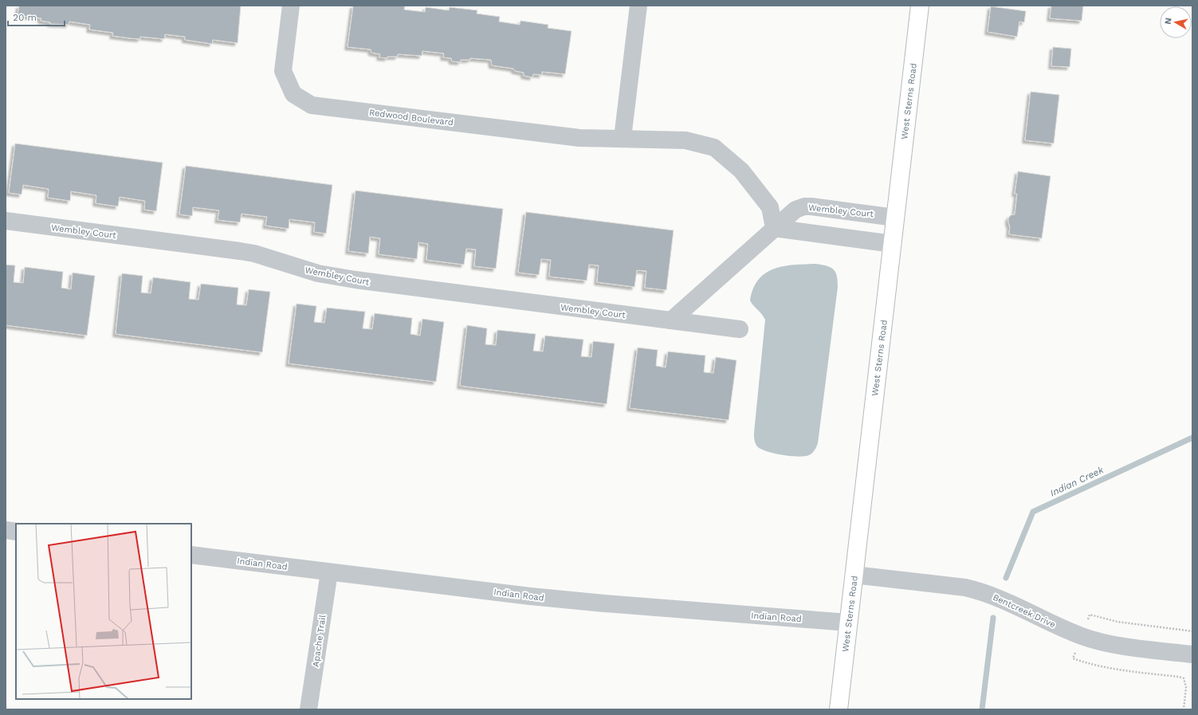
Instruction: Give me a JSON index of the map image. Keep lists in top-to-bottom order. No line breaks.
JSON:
{"streets":{"main road":["West Sterns Road"],"street":["Redwood Boulevard","Wembley Court","Indian Road","Bentcreek Drive","Apache Trail"]},"crossings":[["West Sterns Road","Wembley Court"],["West Sterns Road","Indian Road"],["West Sterns Road","Bentcreek Drive"],["Redwood Boulevard","Wembley Court"],["Indian Road","Apache Trail"]],"water":["Indian Creek"],"scale_bar":"20 m","north":"left"}
